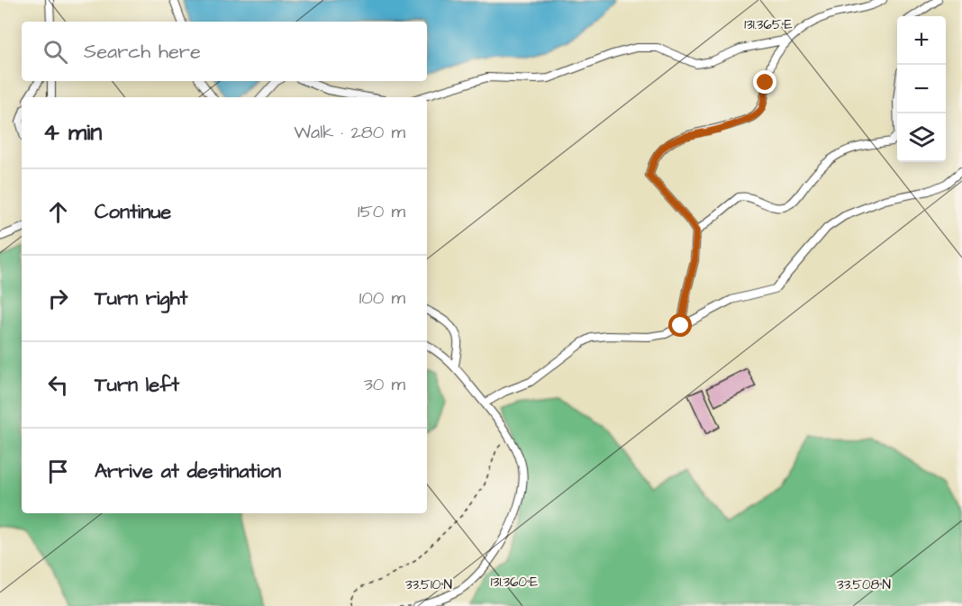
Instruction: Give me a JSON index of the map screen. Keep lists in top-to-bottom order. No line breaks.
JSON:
{"page":{"map_buttons":["+","−"],"search":"Search here","heading":["4 min","Walk · 280 m"],"list":[["Continue","150 m"],["Turn right","100 m"],["Turn left","30 m"],"Arrive at destination"]},"coordinates":["131.365°E","131.360°E","33.510°N","33.508°N"]}
